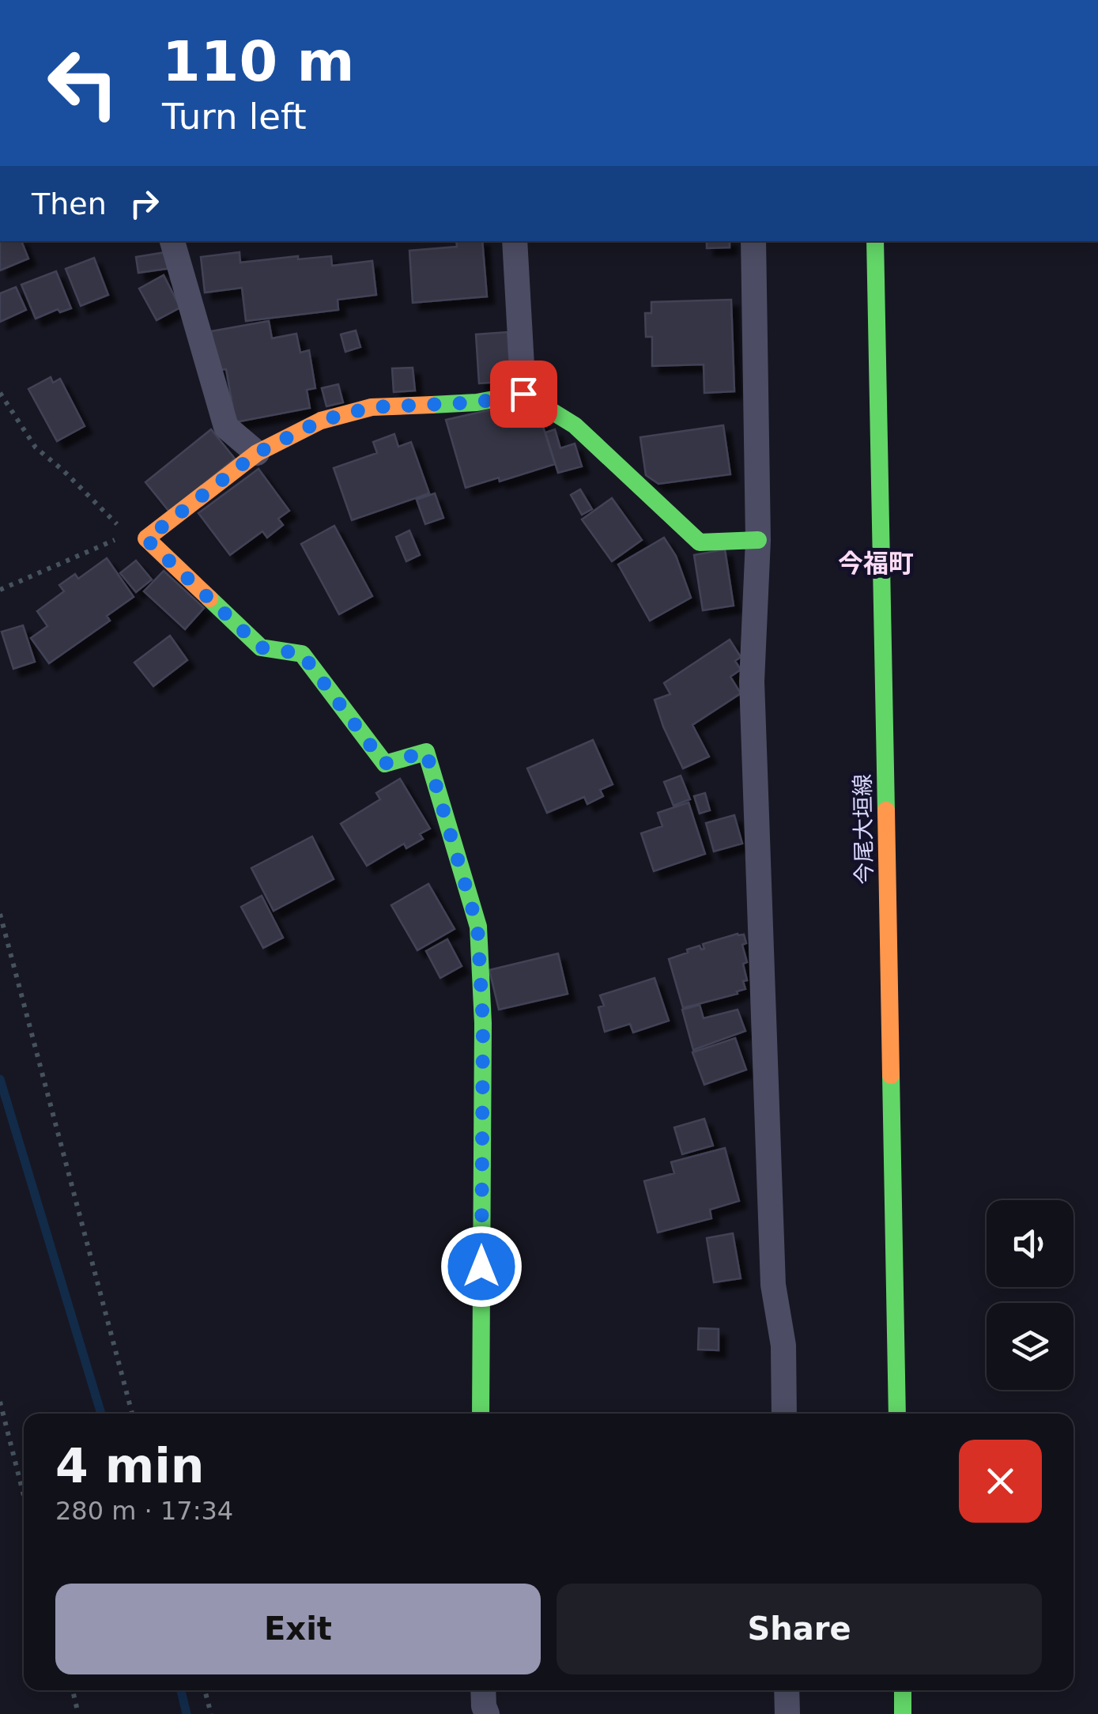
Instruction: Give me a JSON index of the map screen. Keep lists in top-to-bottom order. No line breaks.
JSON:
{"streets":{"street":["今尾大垣線"]},"districts":["今福町"],"page":{"turn":["110 m","Turn left"],"then":"Then","heading":["4 min","280 m · 17:34"],"buttons":["Exit","Share"]}}
